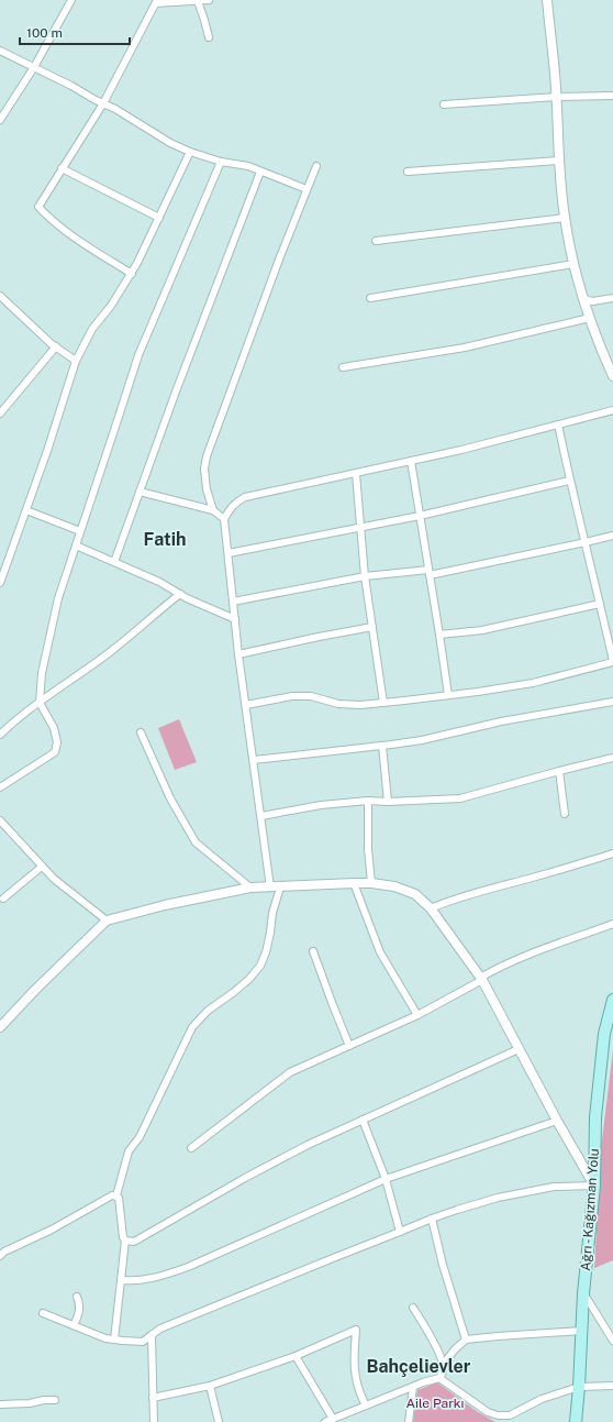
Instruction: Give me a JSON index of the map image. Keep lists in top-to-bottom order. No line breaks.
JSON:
{"streets":{"main road":["Ağrı - Kağızman Yolu"]},"districts":["Fatih","Bahçelievler"],"parks":["Aile Parkı"],"scale_bar":"100 m"}
